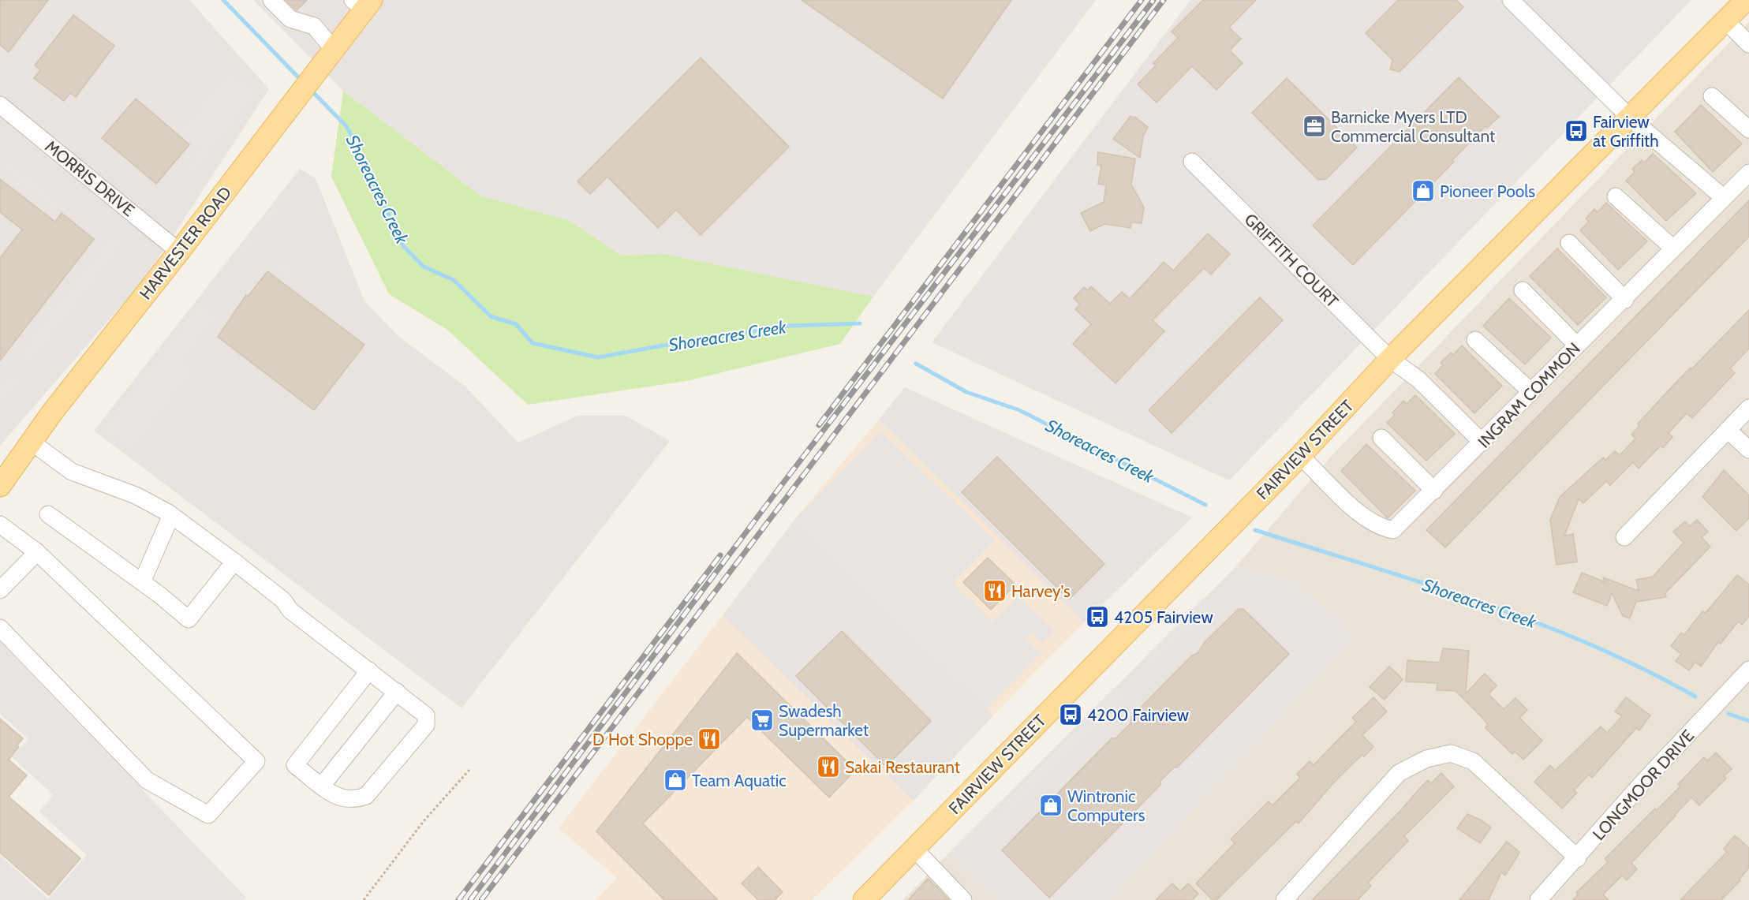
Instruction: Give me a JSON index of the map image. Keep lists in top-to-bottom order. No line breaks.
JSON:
{"streets":{"main road":["HARVESTER ROAD","FAIRVIEW STREET"],"street":["MORRIS DRIVE","GRIFFITH COURT","INGRAM COMMON","LONGMOOR DRIVE"]},"crossings":[["MORRIS DRIVE","HARVESTER ROAD"],["GRIFFITH COURT","INGRAM COMMON"],["GRIFFITH COURT","FAIRVIEW STREET"],["INGRAM COMMON","FAIRVIEW STREET"]],"water":["Shoreacres Creek"],"places":{"office":["Barnicke Myers LTD Commercial Consultant"],"bus stop":["Fairview at Griffith","4205 Fairview","4200 Fairview"],"shop":["Pioneer Pools","Team Aquatic","Wintronic Computers"],"restaurant":["Harvey's","D Hot Shoppe","Sakai Restaurant"],"supermarket":["Swadesh Supermarket"]}}
